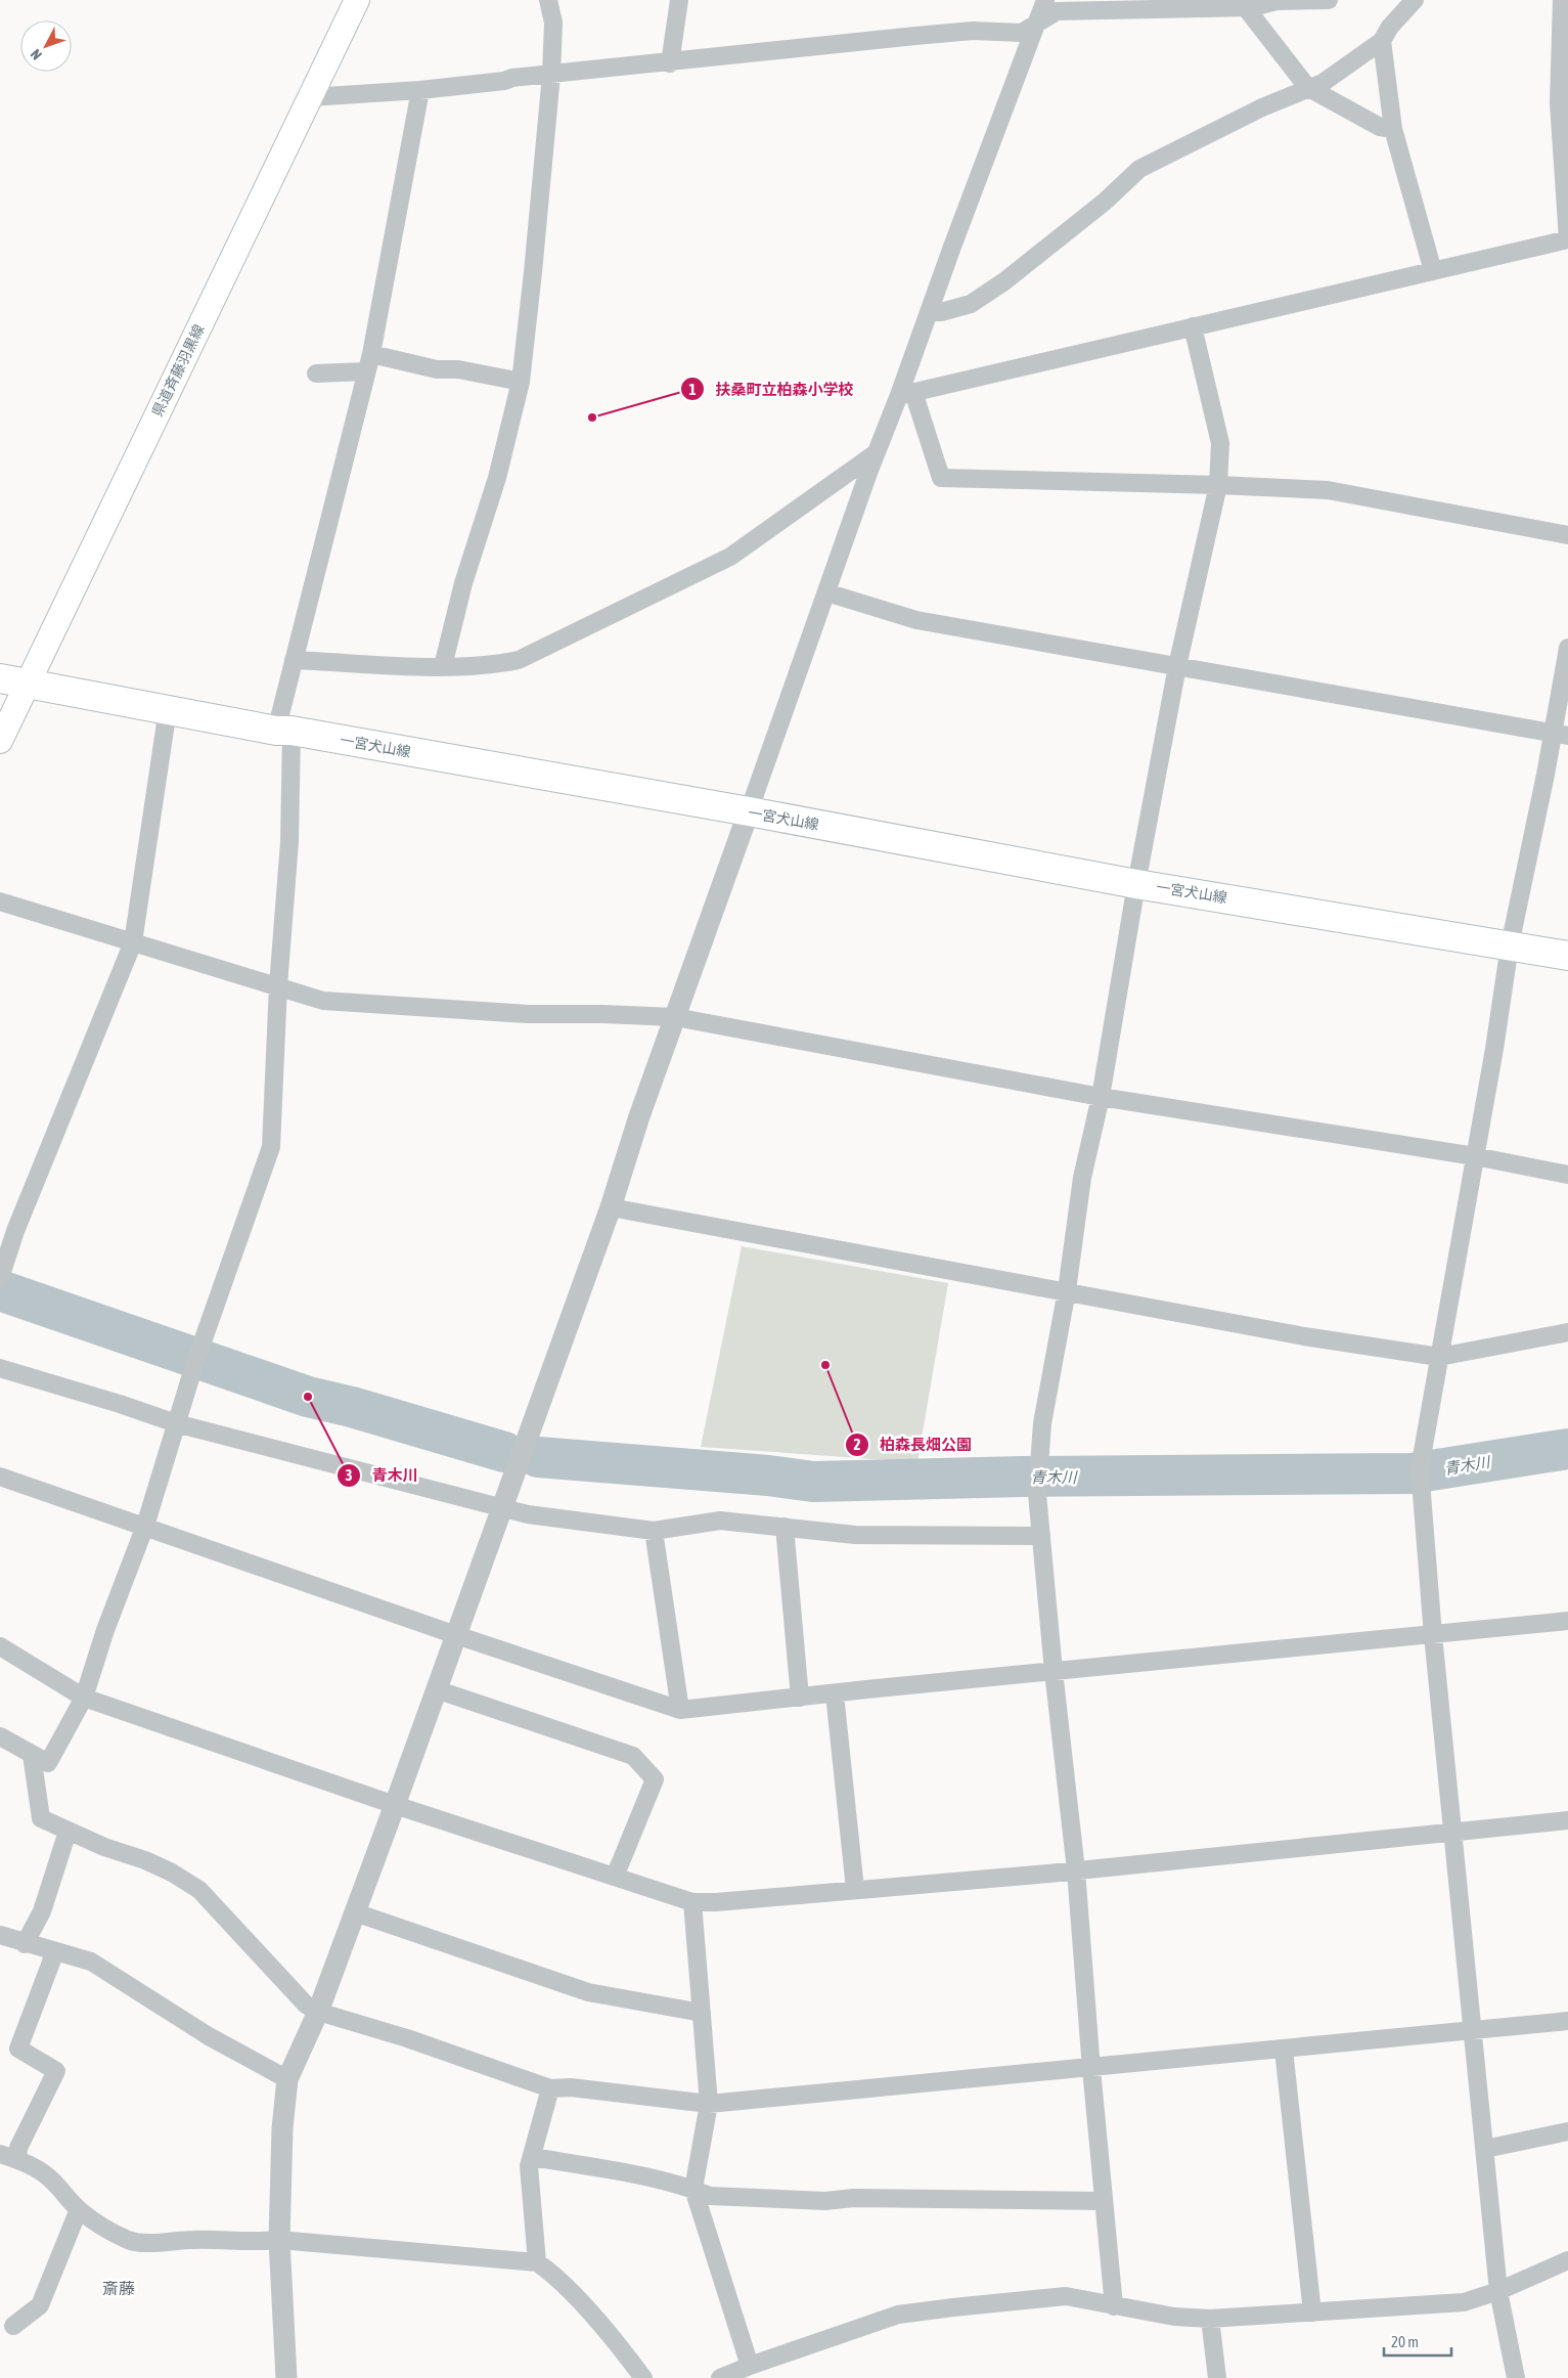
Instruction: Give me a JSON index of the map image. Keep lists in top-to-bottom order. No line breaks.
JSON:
{"streets":{"main road":["県道斉藤羽黒線","一宮犬山線"]},"crossings":[["県道斉藤羽黒線","一宮犬山線"]],"districts":["斎藤"],"water":["青木川"],"places":["扶桑町立柏森小学校","柏森長畑公園","青木川"],"scale_bar":"20 m","north":"bottom left"}
